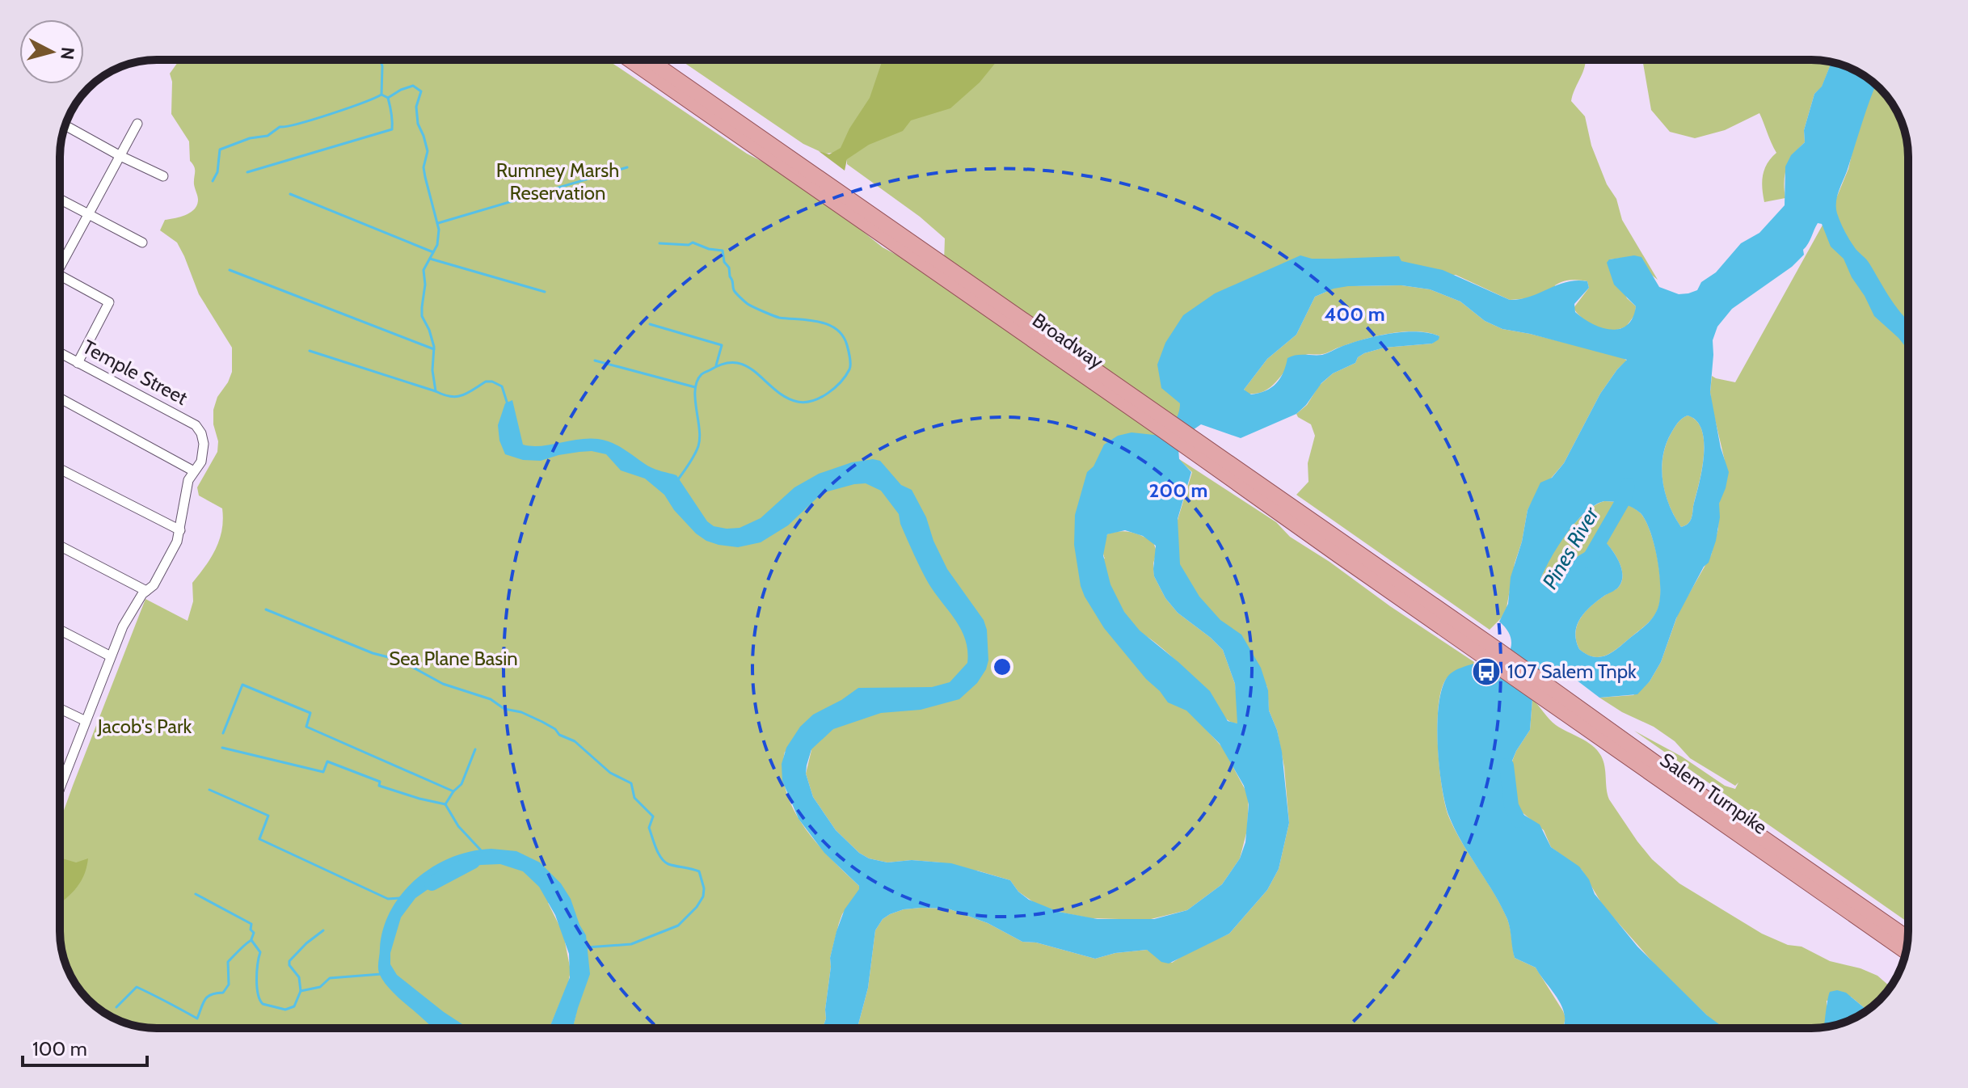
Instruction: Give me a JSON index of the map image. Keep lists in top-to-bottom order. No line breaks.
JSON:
{"streets":{"main road":["Broadway","Salem Turnpike"],"street":["Temple Street"]},"crossings":[["Broadway","Salem Turnpike"]],"water":["Pines River"],"parks":["Rumney Marsh Reservation","Sea Plane Basin","Jacob's Park"],"places":{"bus stop":["107 Salem Tnpk"]},"scale_bar":"100 m","north":"right","rings":["400 m","200 m"]}
